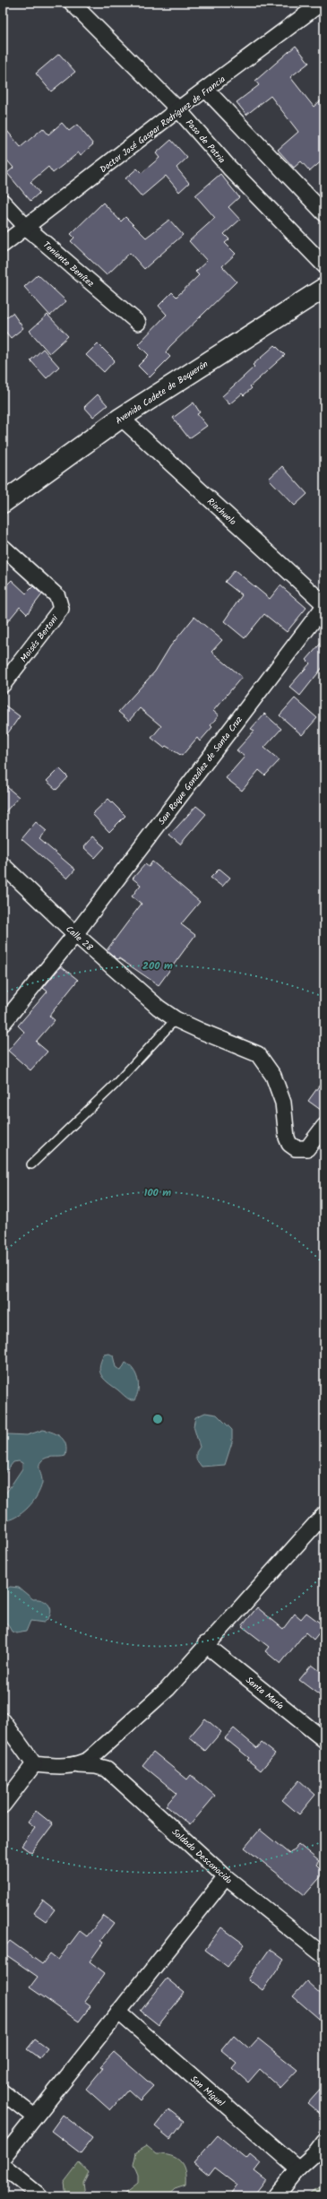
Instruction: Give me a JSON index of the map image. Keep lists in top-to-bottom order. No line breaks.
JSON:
{"streets":{"main road":["Avenida Cadete de Boquerón"],"street":["Doctor José Gaspar Rodríguez de Francia","Paso de Patria","Teniente Benítez","Riachuelo","Moisés Bertoni","San Roque González de Santa Cruz","Calle 28","Santa María","Soldado Desconocido","San Miguel"]},"crossings":[["Doctor José Gaspar Rodríguez de Francia","Paso de Patria"],["Doctor José Gaspar Rodríguez de Francia","Teniente Benítez"],["Avenida Cadete de Boquerón","Riachuelo"],["Riachuelo","San Roque González de Santa Cruz"],["San Roque González de Santa Cruz","Calle 28"]],"rings":["200 m","100 m"]}
